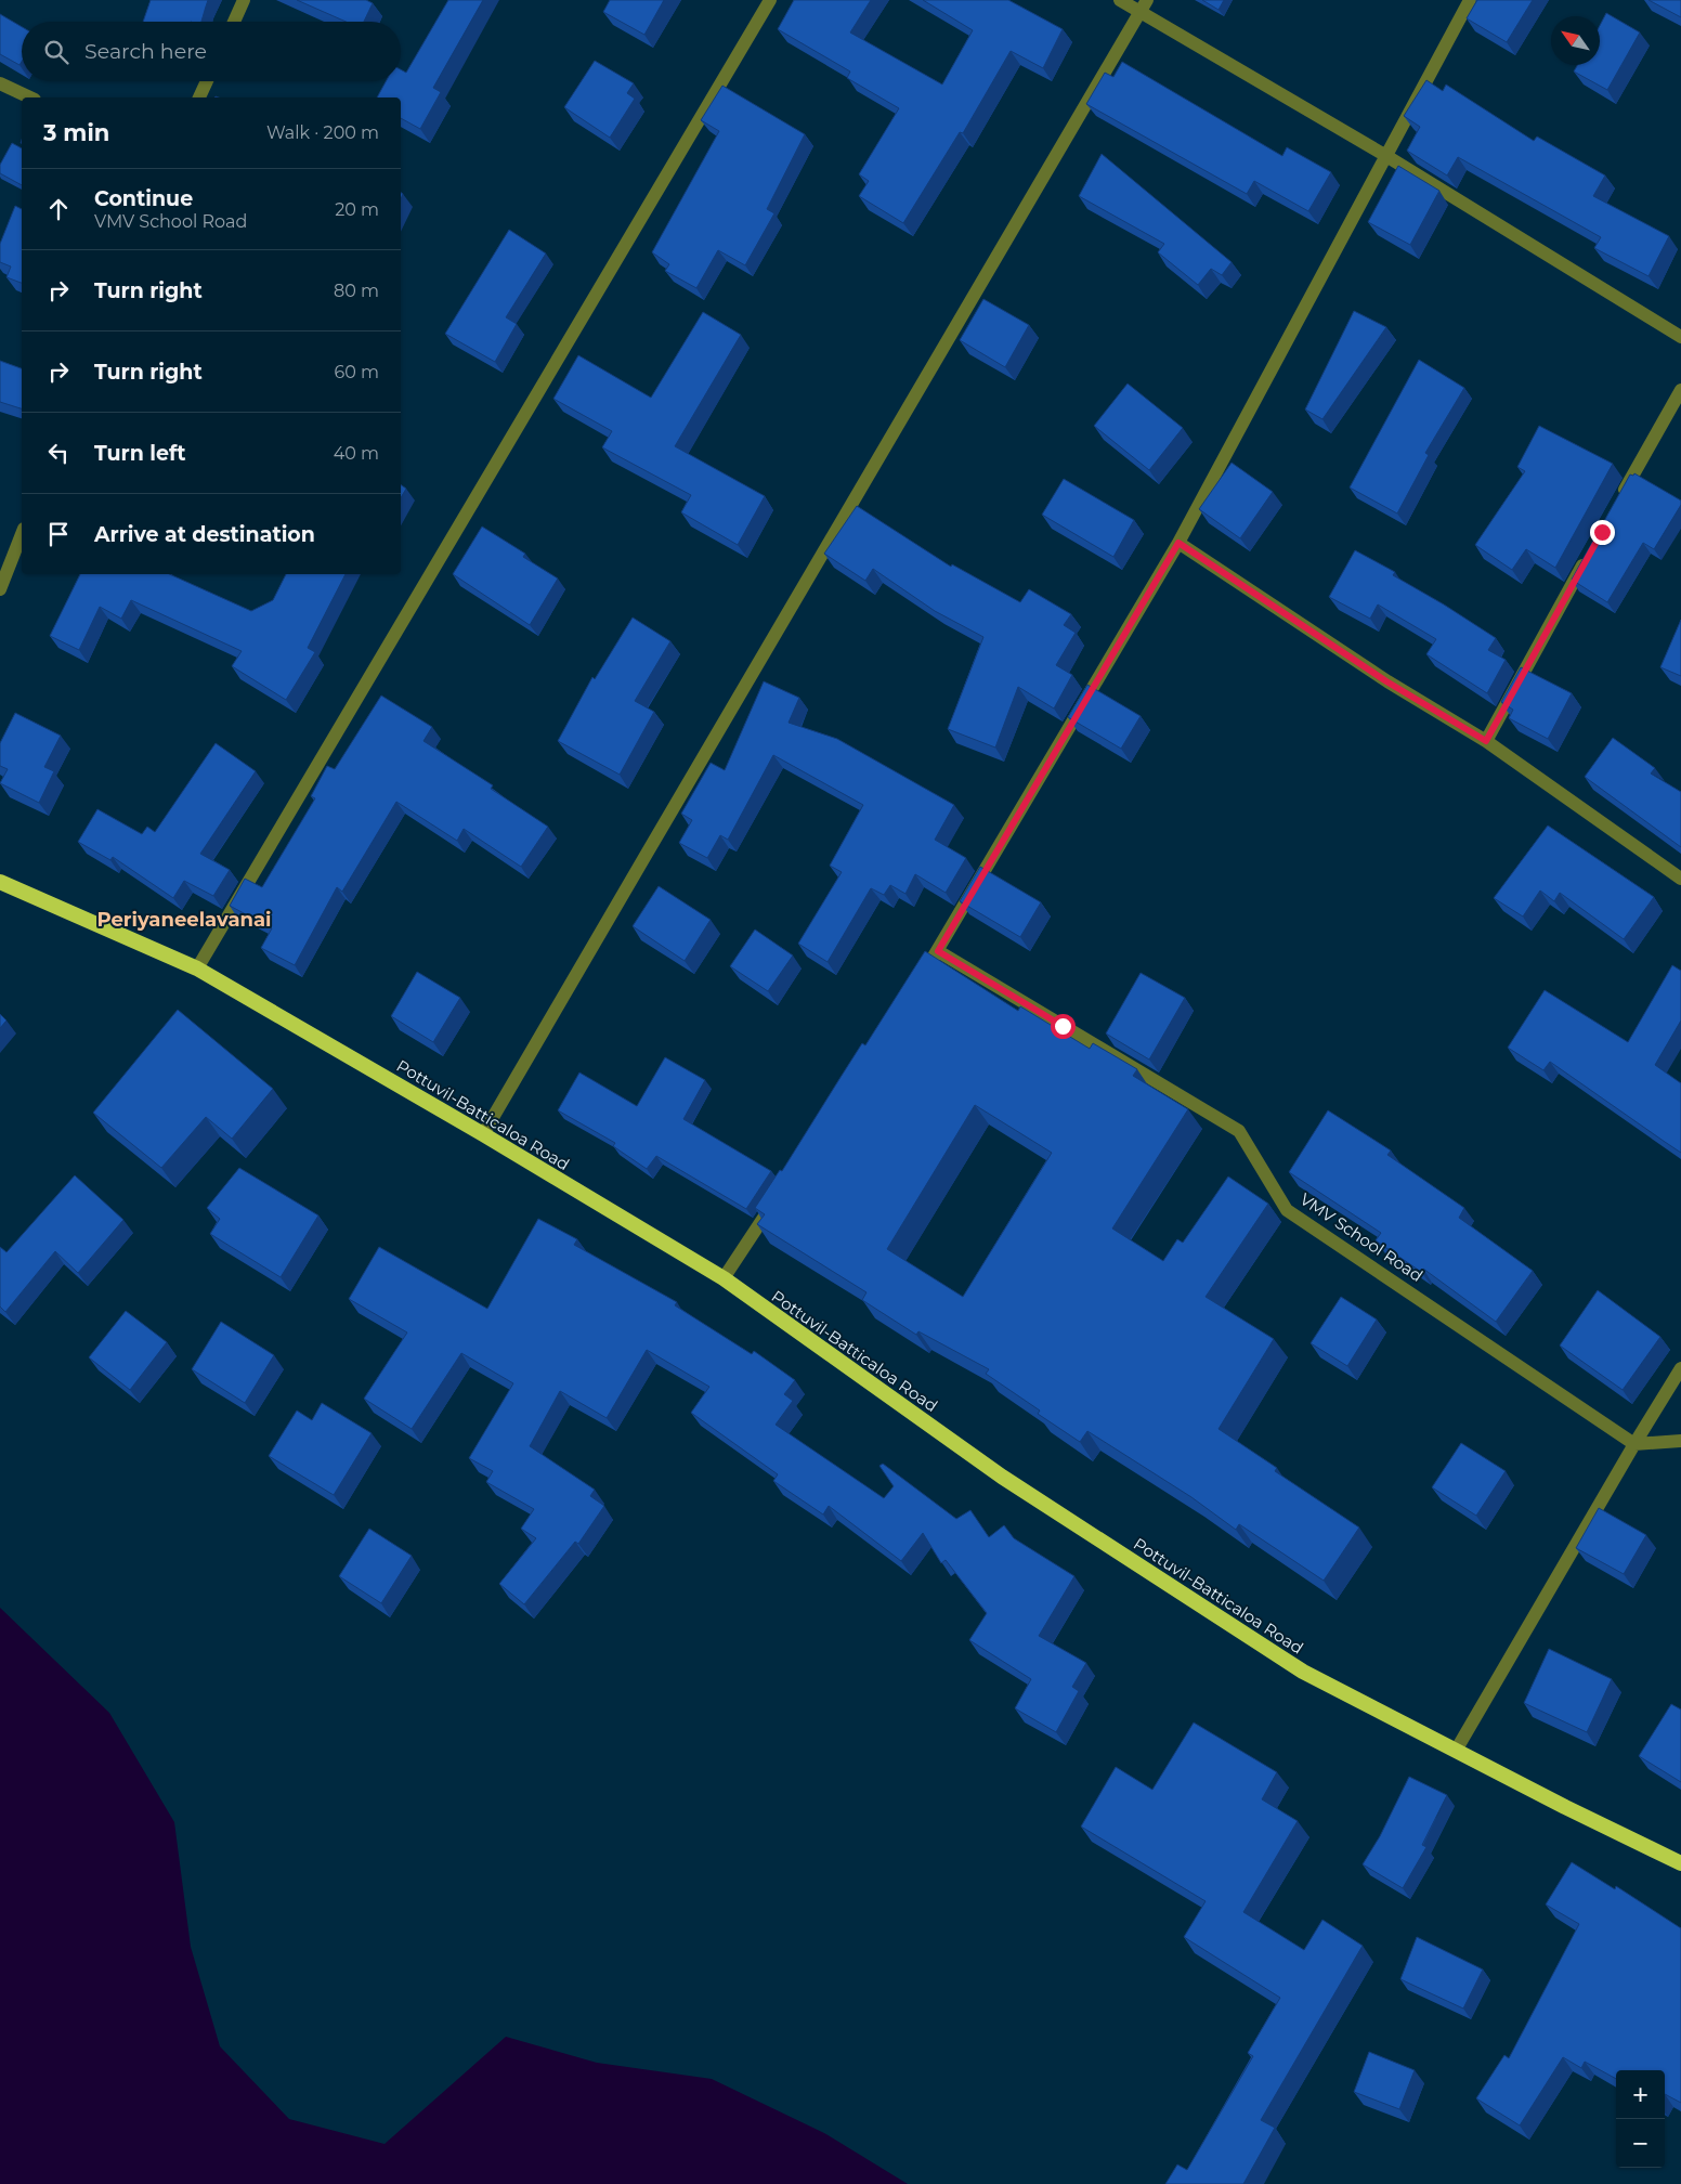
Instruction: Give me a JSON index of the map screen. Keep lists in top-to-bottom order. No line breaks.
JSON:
{"streets":{"highway":["Pottuvil-Batticaloa Road"],"street":["VMV School Road"]},"districts":["Periyaneelavanai"],"north":"top left","page":{"search":"Search here","heading":["3 min","Walk · 200 m"],"list":[["Continue","VMV School Road","20 m"],["Turn right","80 m"],["Turn right","60 m"],["Turn left","40 m"],"Arrive at destination"],"map_buttons":["+","−"]}}
